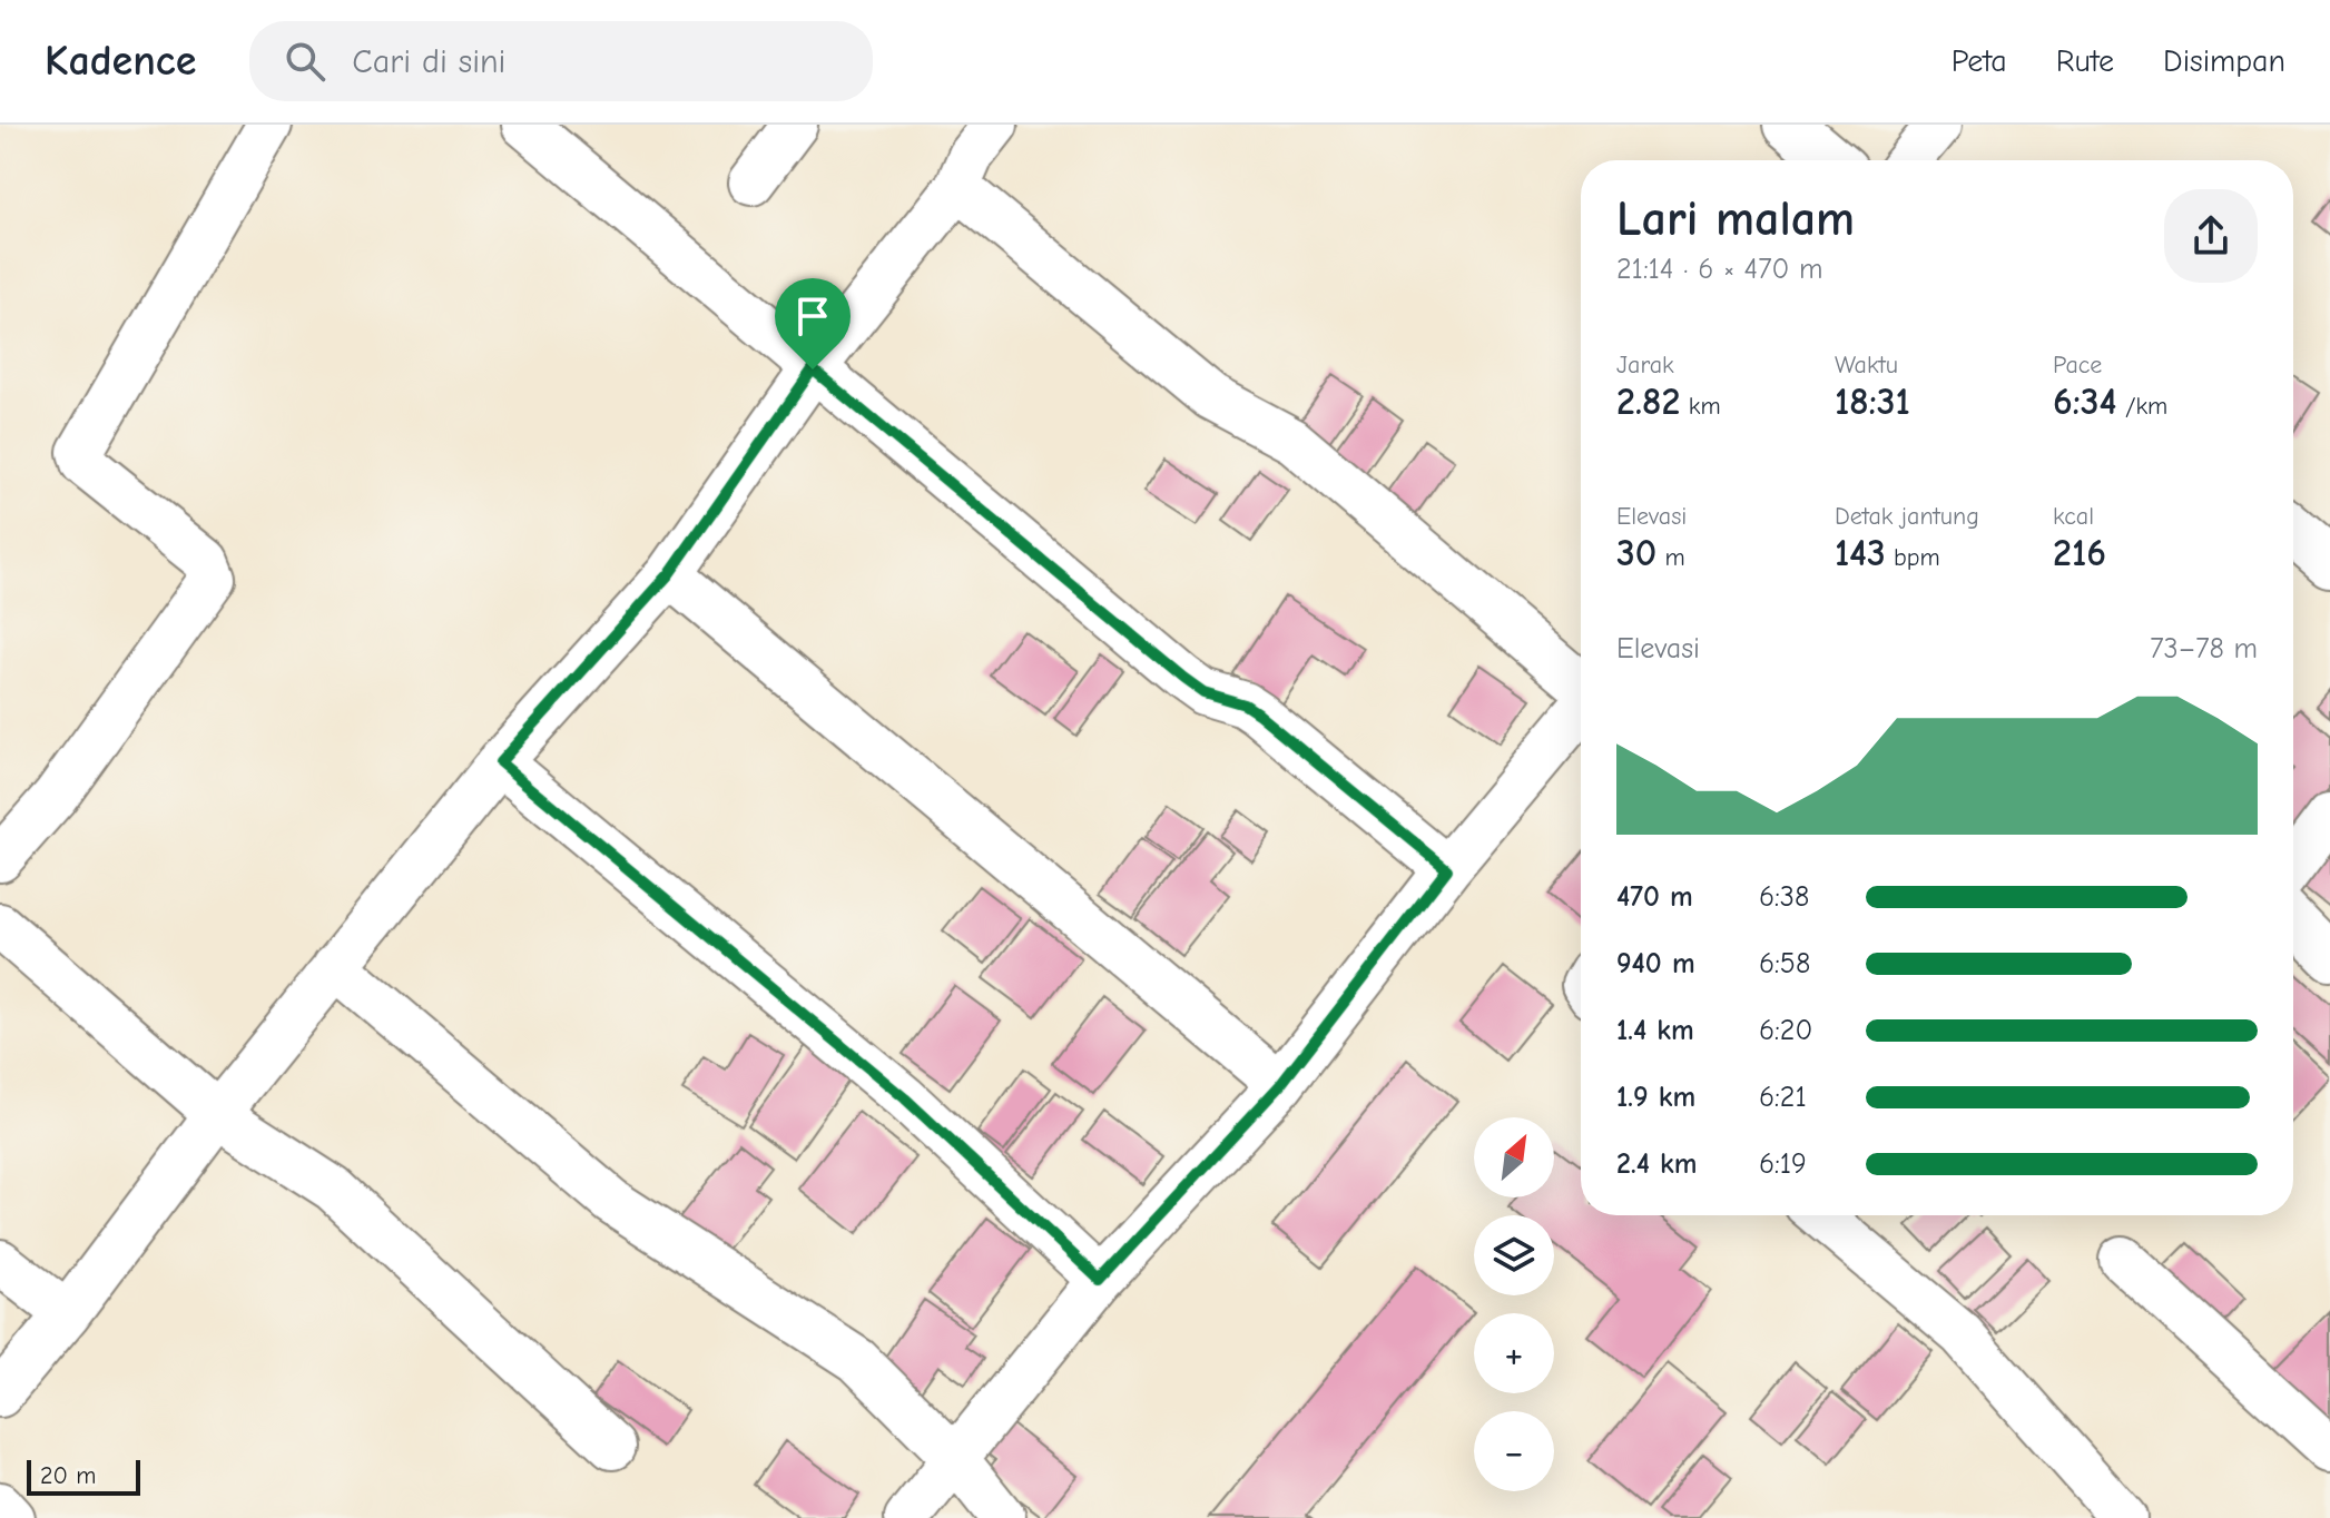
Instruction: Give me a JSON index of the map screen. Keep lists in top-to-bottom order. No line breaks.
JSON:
{"scale_bar":"20 m","north":"top right","page":{"header":"Kadence","search":"Cari di sini","nav":["Peta","Rute","Disimpan"],"heading":["Lari malam","21:14 · 6 × 470 m"],"stats":[["Jarak","2.82 km"],["Waktu","18:31"],["Pace","6:34 /km"],["Elevasi","30 m"],["Detak jantung","143 bpm"],["kcal","216"]],"chart":["Elevasi","73–78 m"],"list":[{"name":"470 m","note":"6:38"},{"name":"940 m","note":"6:58"},{"name":"1.4 km","note":"6:20"},{"name":"1.9 km","note":"6:21"},{"name":"2.4 km","note":"6:19"}],"map_buttons":["+","−"],"scale":"20 m"}}
